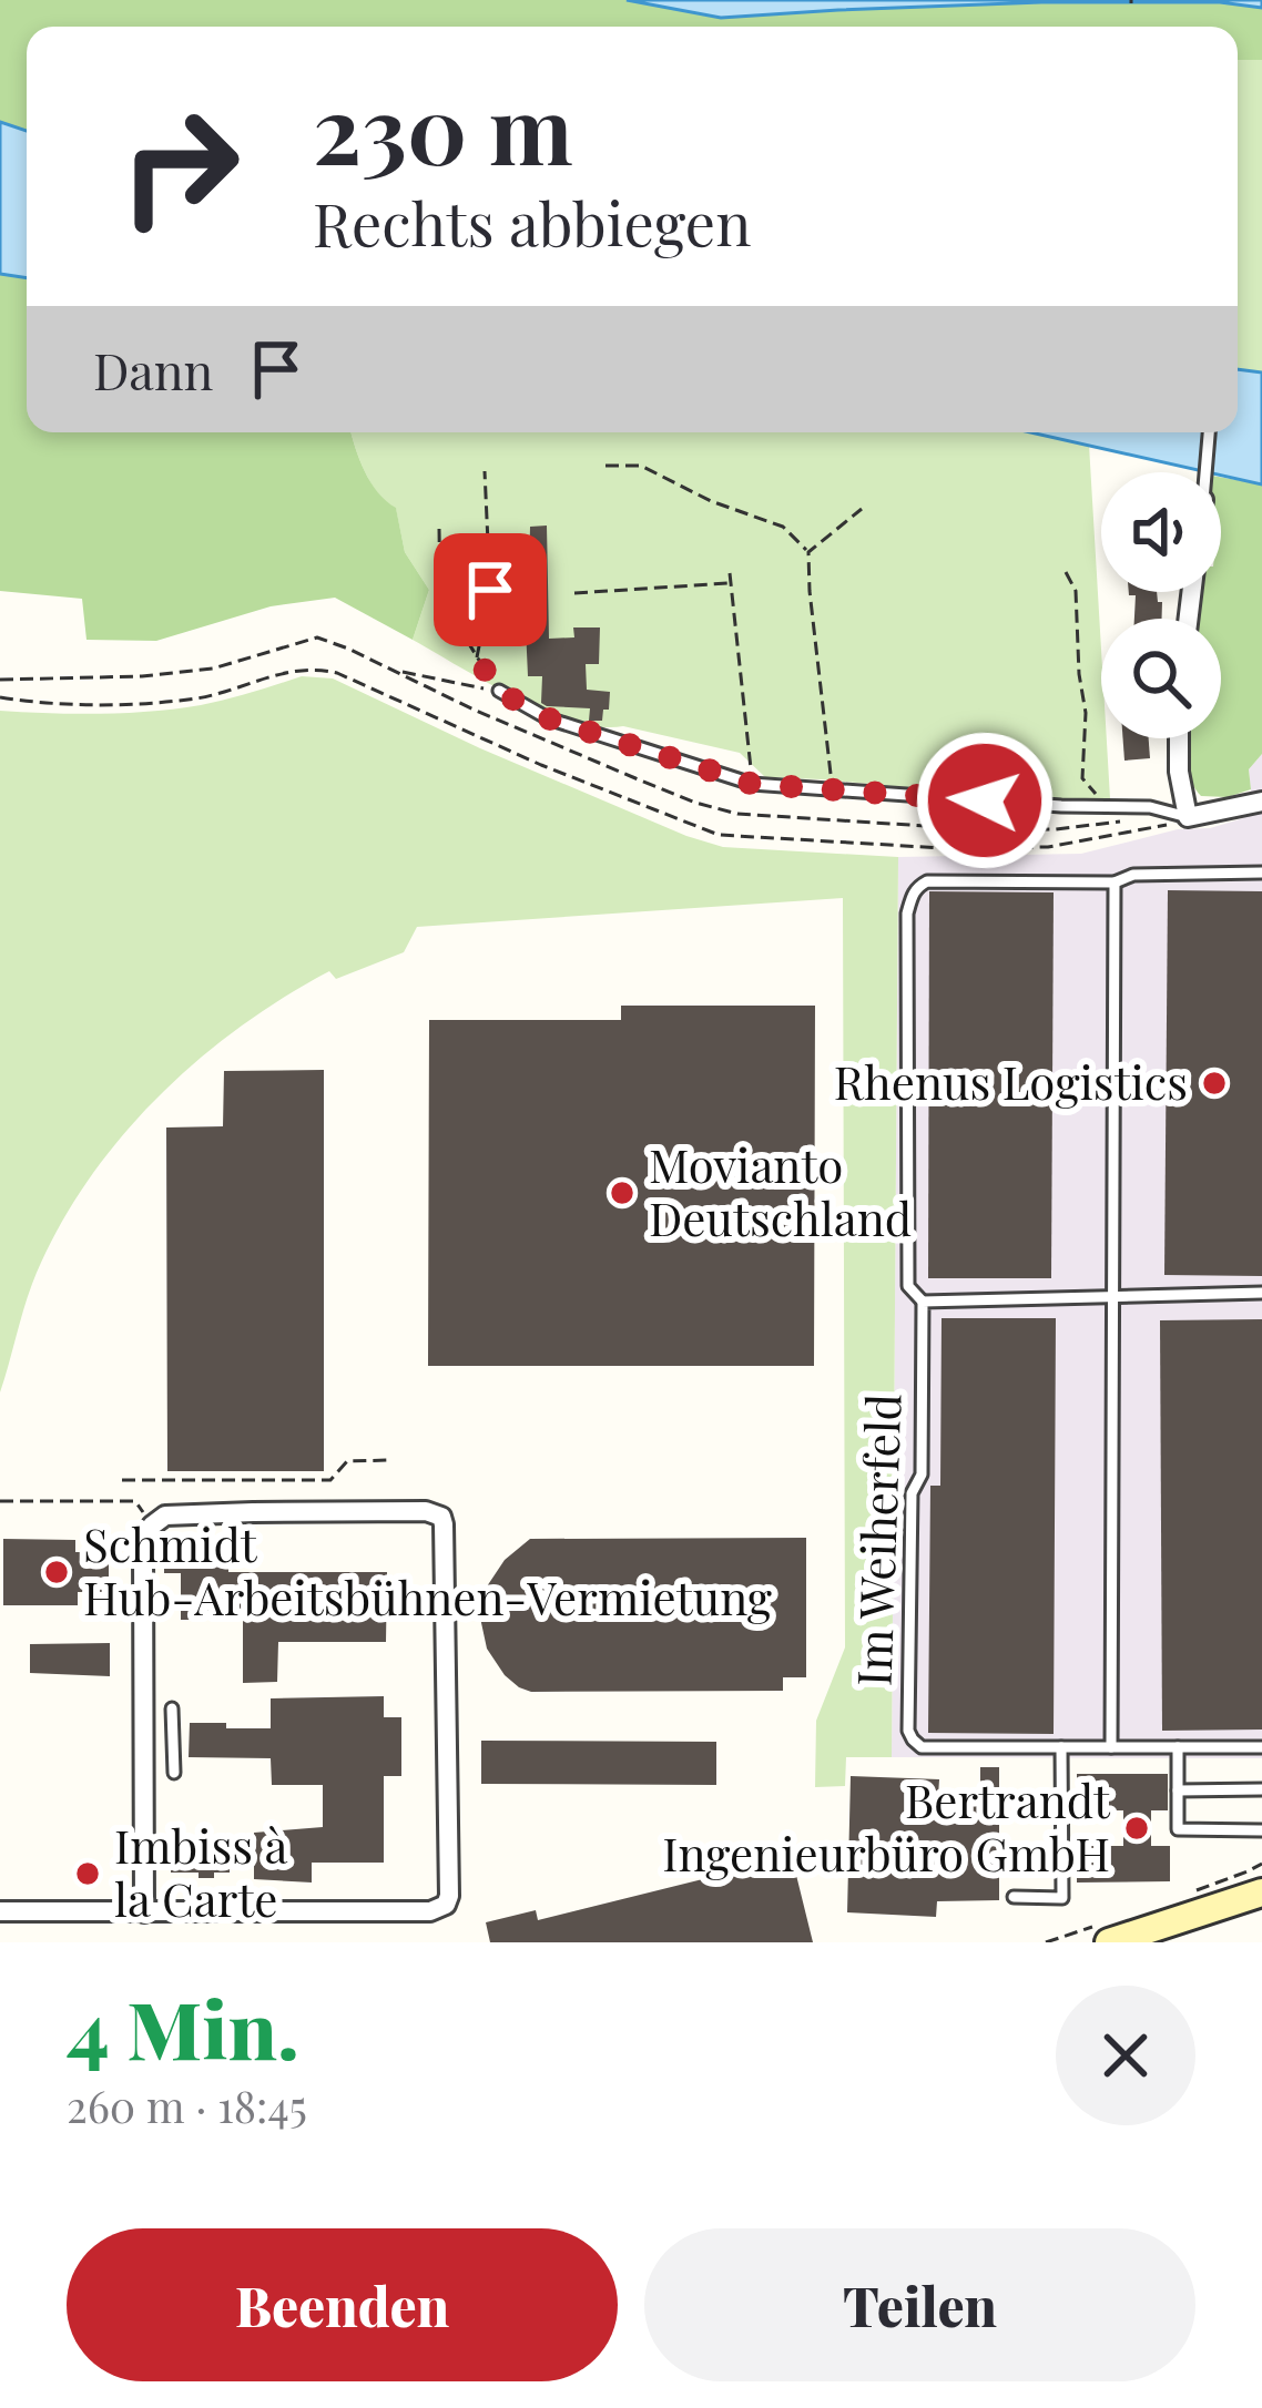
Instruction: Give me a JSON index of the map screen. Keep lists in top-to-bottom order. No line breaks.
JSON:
{"streets":{"lane":["Im Weiherfeld"]},"places":["Rhenus Logistics","Movianto Deutschland","Schmidt Hub-Arbeitsbühnen-Vermietung","Bertrandt Ingenieurbüro GmbH","Imbiss à la Carte"],"page":{"turn":["230 m","Rechts abbiegen"],"then":"Dann","heading":["4 Min.","260 m · 18:45"],"buttons":["Beenden","Teilen"]}}
